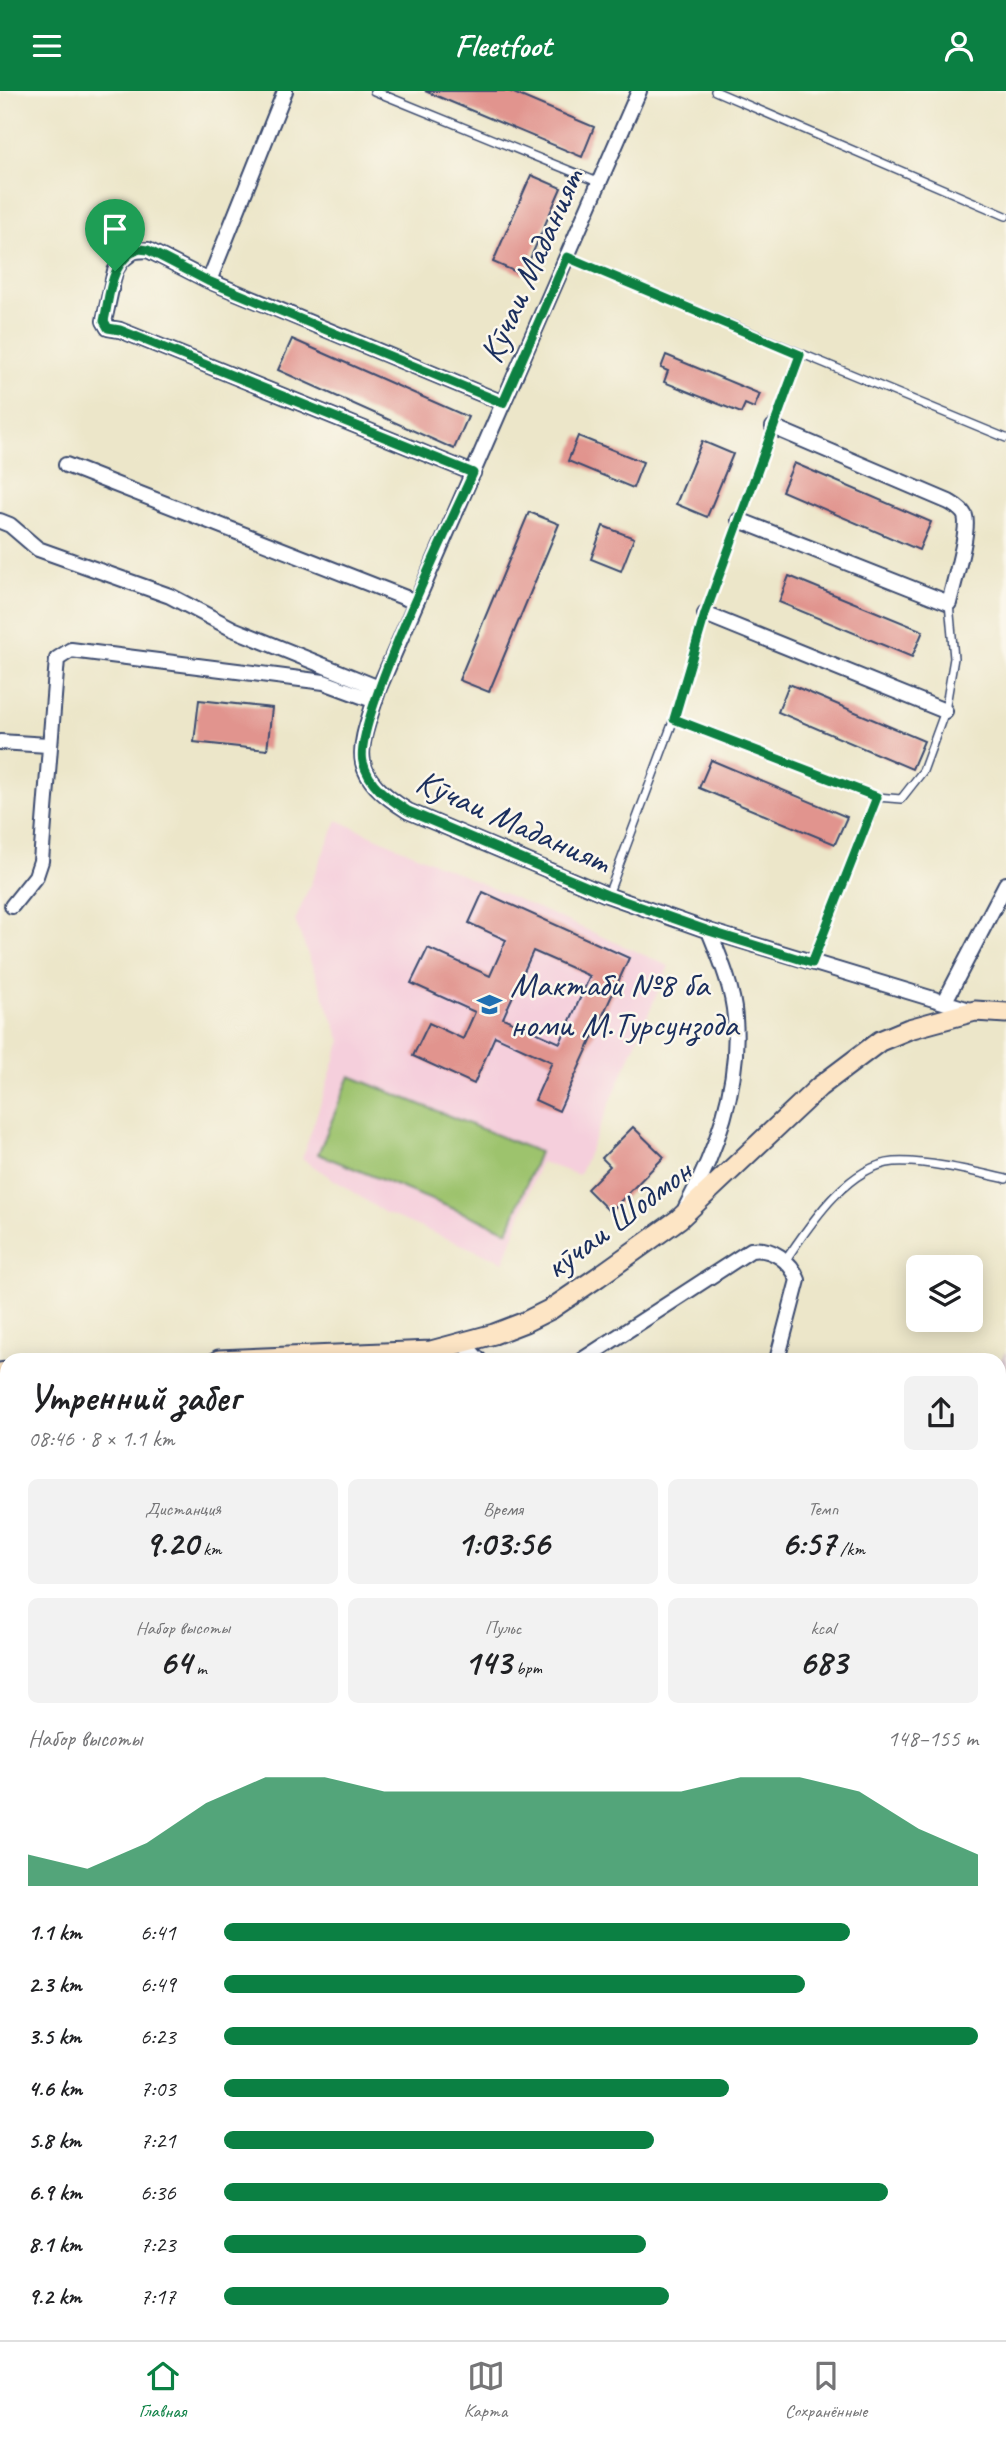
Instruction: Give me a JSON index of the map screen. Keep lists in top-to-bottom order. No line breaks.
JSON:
{"streets":{"main road":["кӯчаи Шодмон"],"street":["Кӯчаи Маданият"]},"crossings":[["Кӯчаи Маданият","кӯчаи Шодмон"]],"places":{"school or university":["Мактаби №8 ба номи М.Турсунзода"]},"page":{"header":"Fleetfoot","heading":["Утренний забег","08:46 · 8 × 1.1 km"],"stats":[["Дистанция","9.20 km"],["Время","1:03:56"],["Темп","6:57 /km"],["Набор высоты","64 m"],["Пульс","143 bpm"],["kcal","683"]],"chart":["Набор высоты","148–155 m"],"list":[{"name":"1.1 km","note":"6:41"},{"name":"2.3 km","note":"6:49"},{"name":"3.5 km","note":"6:23"},{"name":"4.6 km","note":"7:03"},{"name":"5.8 km","note":"7:21"},{"name":"6.9 km","note":"6:36"},{"name":"8.1 km","note":"7:23"},{"name":"9.2 km","note":"7:17"}],"tabs":["Главная","Карта","Сохранённые"]}}
